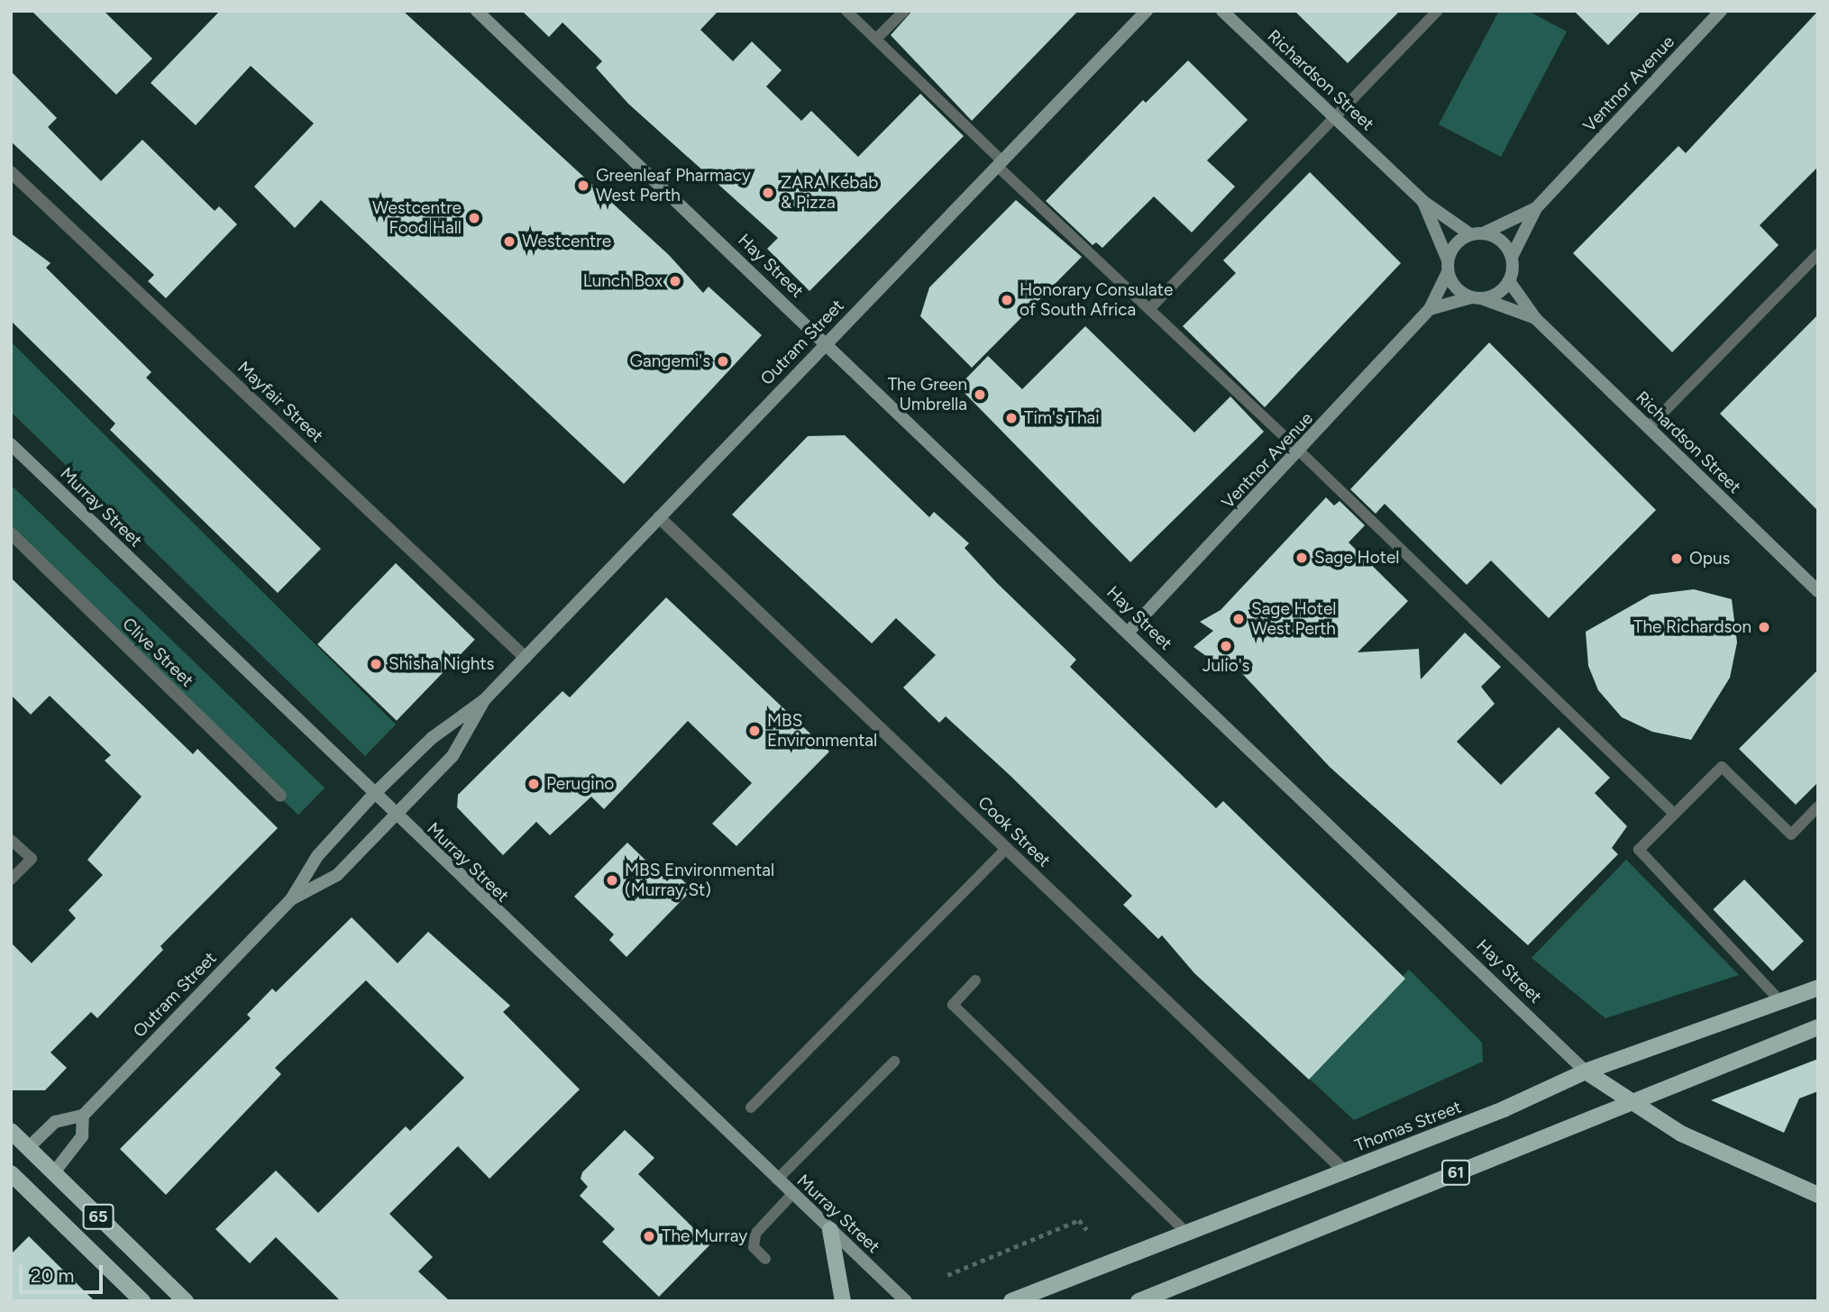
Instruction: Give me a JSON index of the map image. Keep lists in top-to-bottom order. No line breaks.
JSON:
{"streets":{"main road":["Hay Street","Thomas Street","61","65"],"street":["Richardson Street","Ventnor Avenue","Outram Street","Mayfair Street","Murray Street","Clive Street","Cook Street"]},"crossings":[["Richardson Street","Ventnor Avenue"],["Ventnor Avenue","Hay Street"],["Hay Street","Outram Street"],["Hay Street","Thomas Street"],["Hay Street","61"],["Outram Street","Mayfair Street"],["Outram Street","Murray Street"],["Outram Street","Cook Street"],["Outram Street","65"],["Cook Street","Thomas Street"]],"places":["Greenleaf Pharmacy West Perth","ZARA Kebab & Pizza","Westcentre Food Hall","Westcentre","Lunch Box","Honorary Consulate of South Africa","Gangemi's","The Green Umbrella","Tim's Thai","Sage Hotel","Opus","Sage Hotel West Perth","The Richardson","Julio's","Shisha Nights","MBS Environmental","Perugino","MBS Environmental (Murray St)","The Murray"],"scale_bar":"20 m"}
